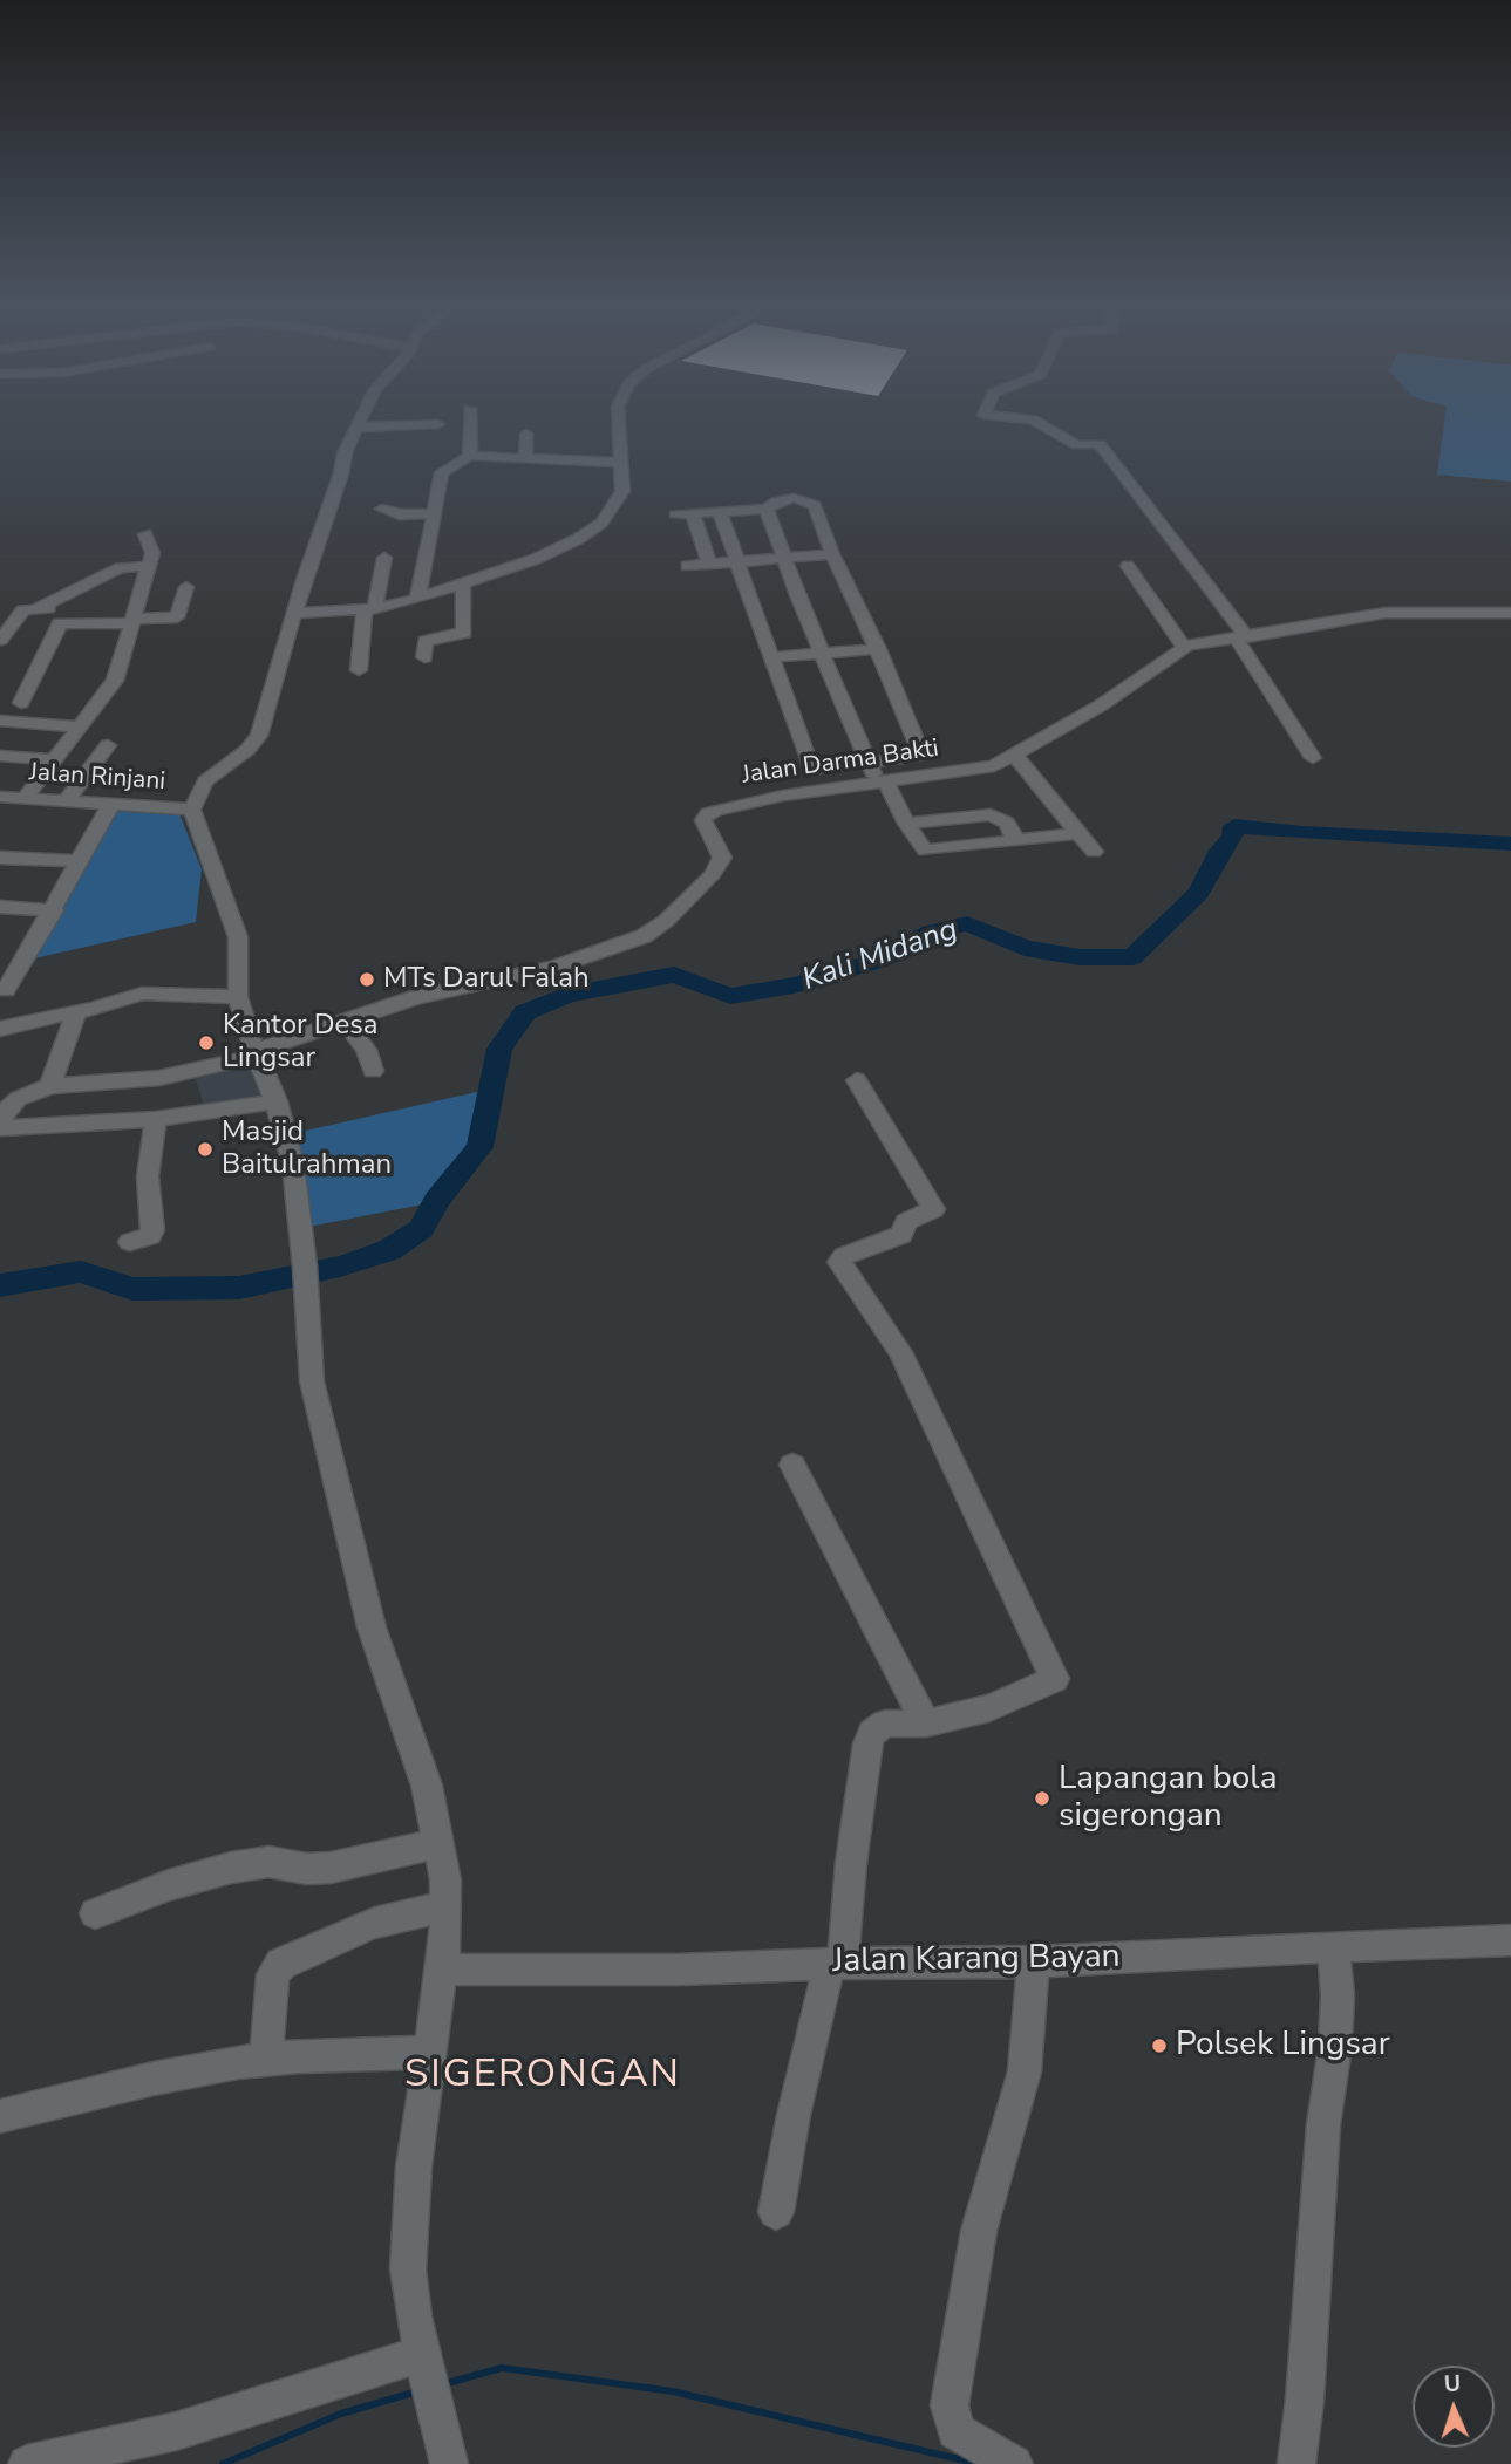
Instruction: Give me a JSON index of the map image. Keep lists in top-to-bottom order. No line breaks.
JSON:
{"streets":{"street":["Jalan Darma Bakti","Jalan Rinjani","Jalan Karang Bayan"]},"districts":["SIGERONGAN"],"water":["Kali Midang"],"places":["MTs Darul Falah","Kantor Desa Lingsar","Masjid Baitulrahman","Lapangan bola sigerongan","Polsek Lingsar"],"north":"top"}
